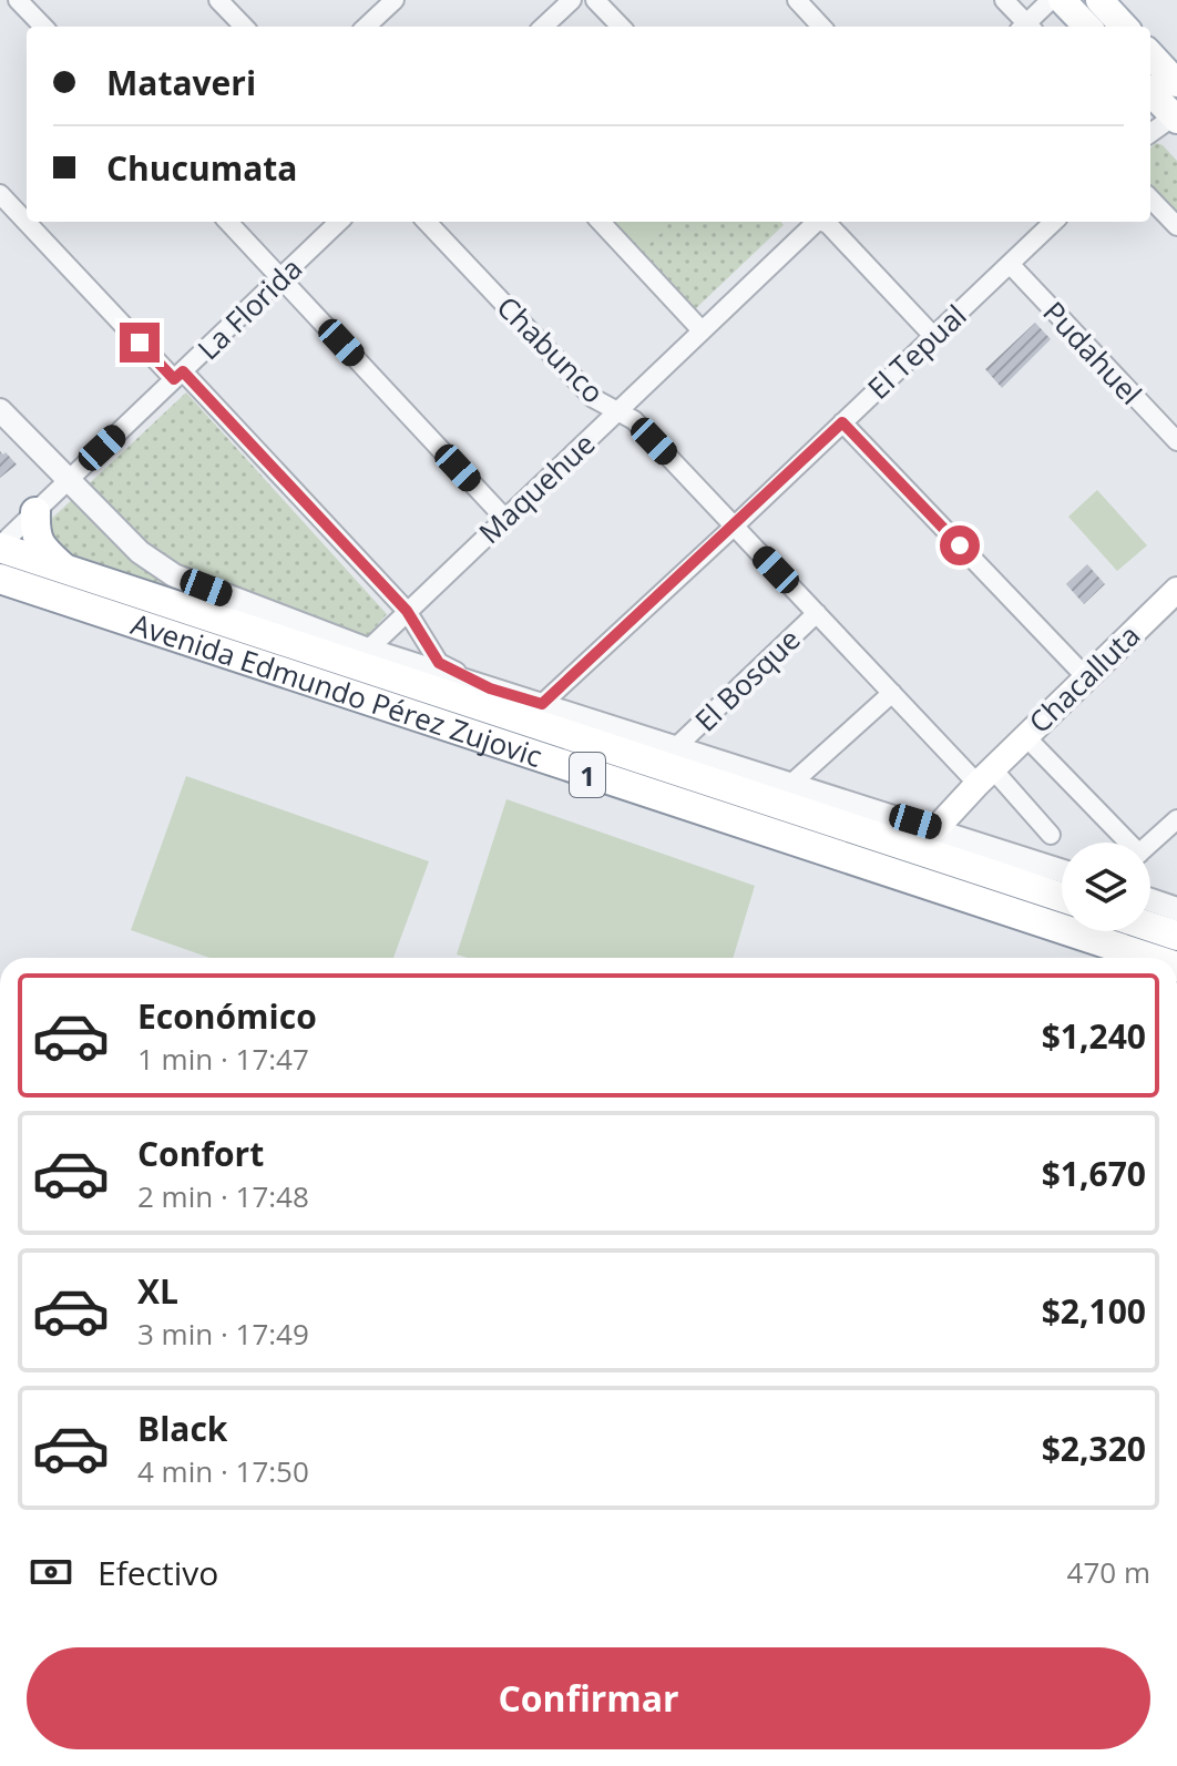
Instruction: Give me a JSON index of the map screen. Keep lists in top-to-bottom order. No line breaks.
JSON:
{"streets":{"highway":["Avenida Edmundo Pérez Zujovic","1"],"main road":["Chacalluta"],"street":["La Florida","Chabunco","El Tepual","Pudahuel","Maquehue","El Bosque"]},"crossings":[["La Florida","Avenida Edmundo Pérez Zujovic"],["Chabunco","El Tepual"],["Chabunco","Maquehue"],["Chabunco","Chacalluta"],["Chabunco","El Bosque"],["El Tepual","Pudahuel"],["El Tepual","Avenida Edmundo Pérez Zujovic"],["Maquehue","Avenida Edmundo Pérez Zujovic"],["Chacalluta","Avenida Edmundo Pérez Zujovic"],["El Bosque","Avenida Edmundo Pérez Zujovic"]],"page":{"banner":["Mataveri","Chucumata"],"list":[{"name":"Económico","note":"1 min · 17:47","value":"$1,240"},{"name":"Confort","note":"2 min · 17:48","value":"$1,670"},{"name":"XL","note":"3 min · 17:49","value":"$2,100"},{"name":"Black","note":"4 min · 17:50","value":"$2,320"}],"pay":["Efectivo","470 m"],"buttons":"Confirmar"}}
